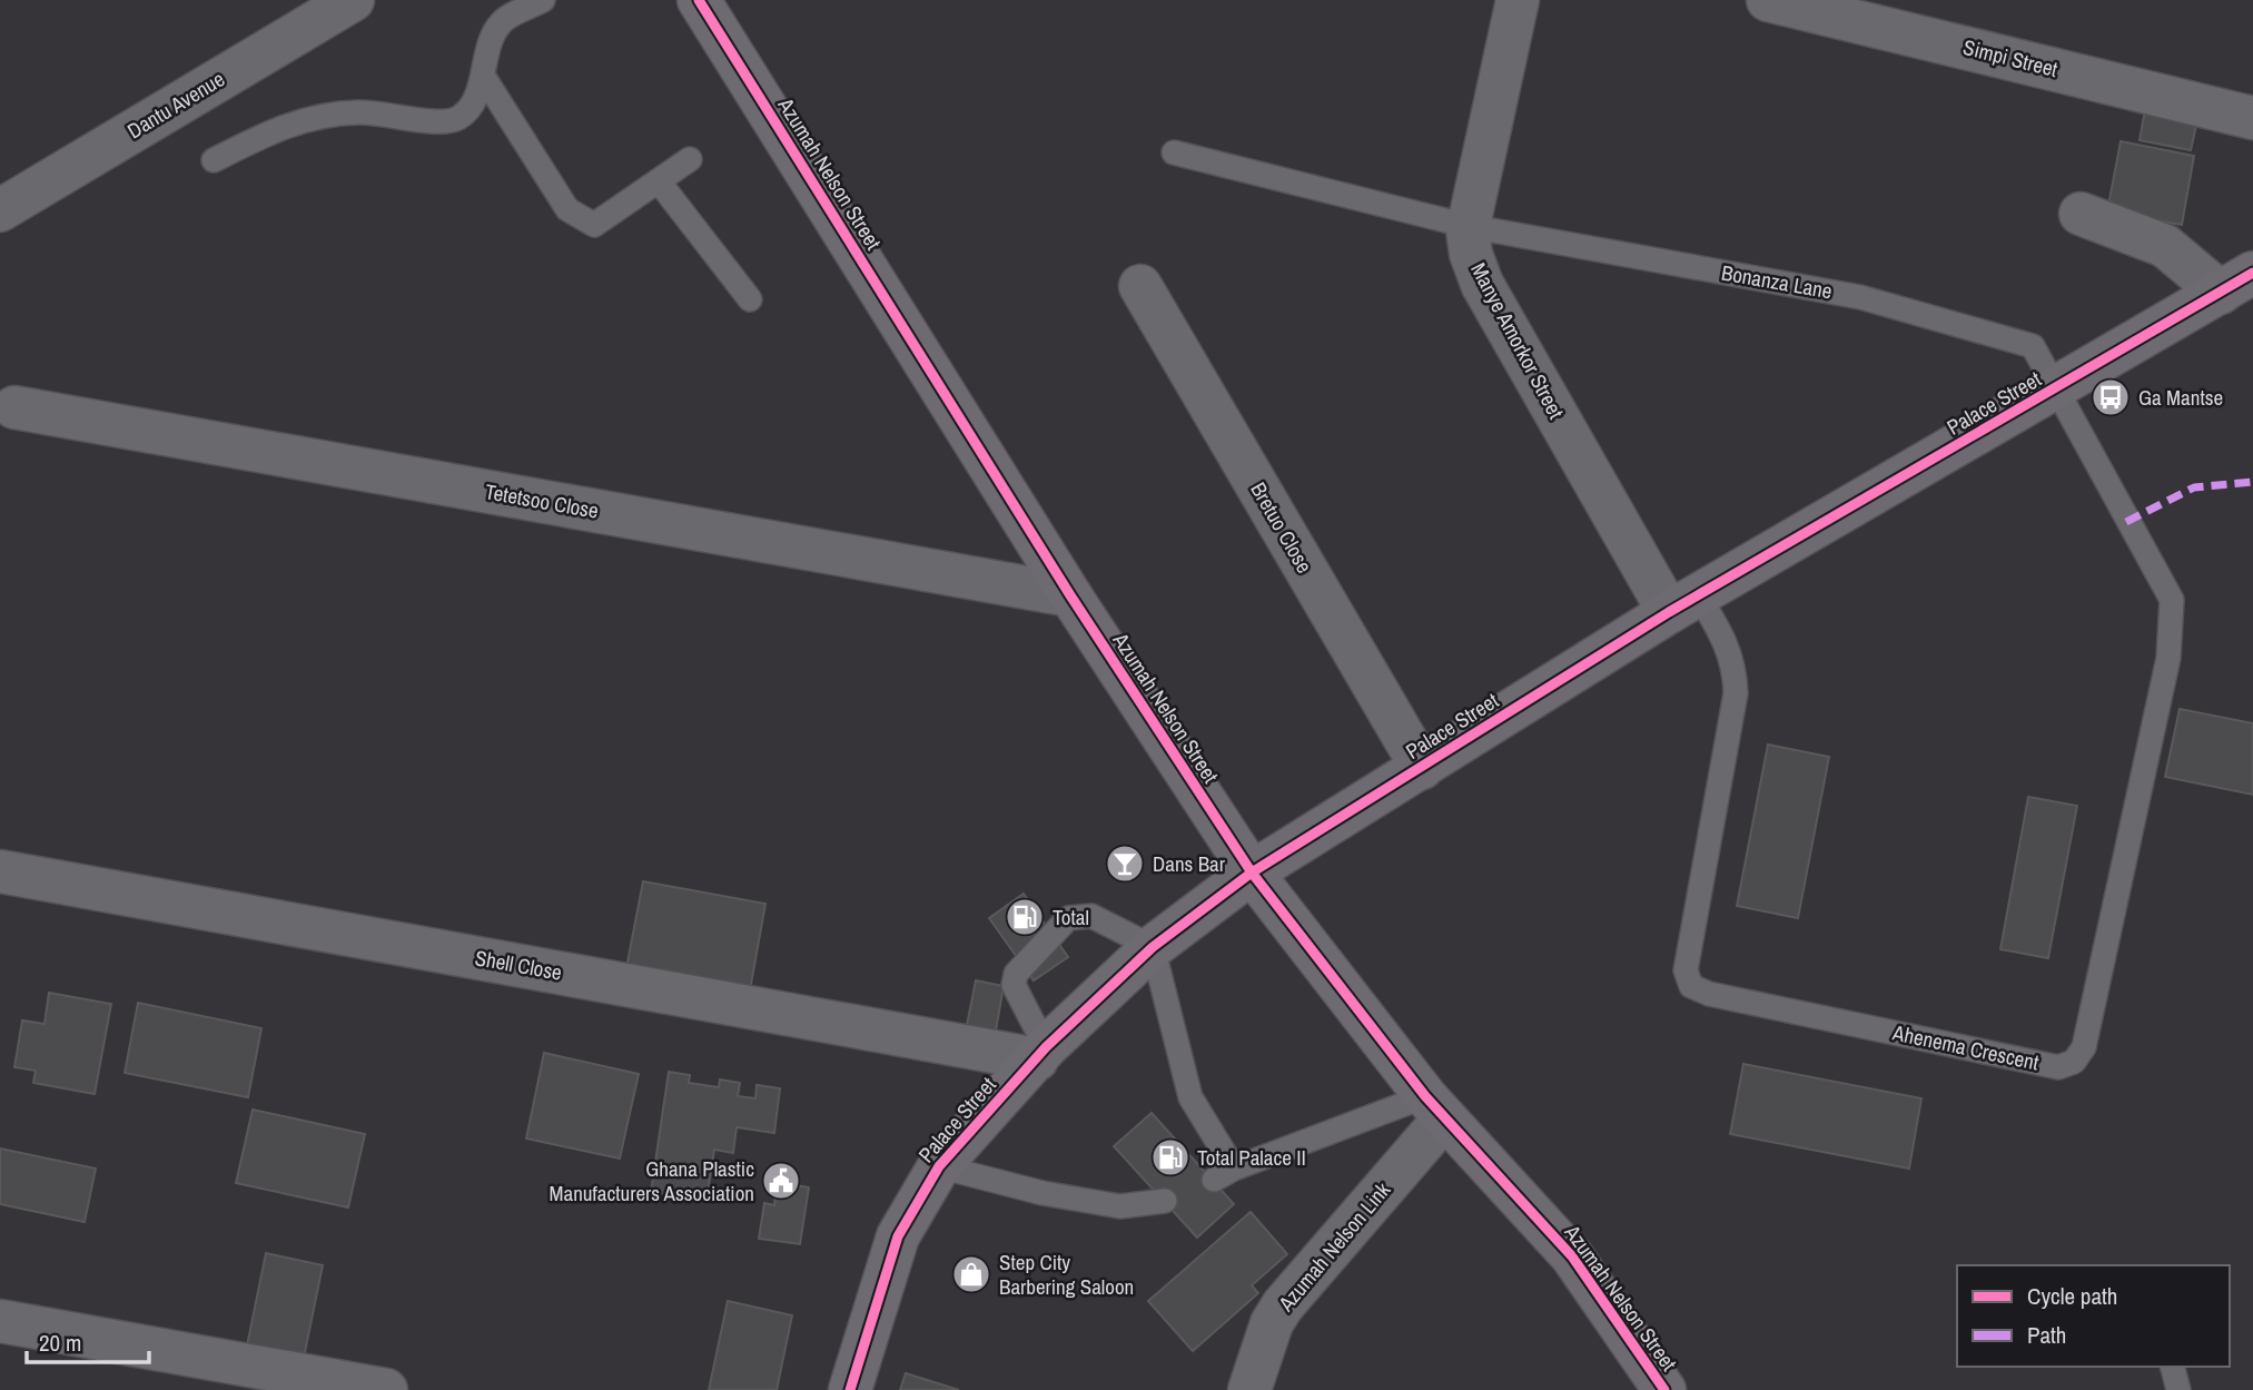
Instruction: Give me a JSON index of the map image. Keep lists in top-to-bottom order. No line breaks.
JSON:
{"streets":{"street":["Simpi Street","Dantu Avenue","Azumah Nelson Street","Manye Amorkor Street","Palace Street","Tetetsoo Close","Bretuo Close","Shell Close","Azumah Nelson Link"],"lane":["Bonanza Lane","Ahenema Crescent"]},"crossings":[["Azumah Nelson Street","Palace Street"],["Azumah Nelson Street","Tetetsoo Close"],["Azumah Nelson Street","Azumah Nelson Link"],["Bonanza Lane","Manye Amorkor Street"],["Bonanza Lane","Palace Street"],["Bonanza Lane","Ahenema Crescent"],["Manye Amorkor Street","Palace Street"],["Manye Amorkor Street","Ahenema Crescent"],["Palace Street","Bretuo Close"],["Palace Street","Shell Close"],["Palace Street","Ahenema Crescent"]],"places":{"bus stop":["Ga Mantse"],"bar":["Dans Bar"],"fuel station":["Total","Total Palace II"],"public building":["Ghana Plastic Manufacturers Association"],"shop":["Step City Barbering Saloon"]},"legend":["Cycle path","Path"],"scale_bar":"20 m"}
